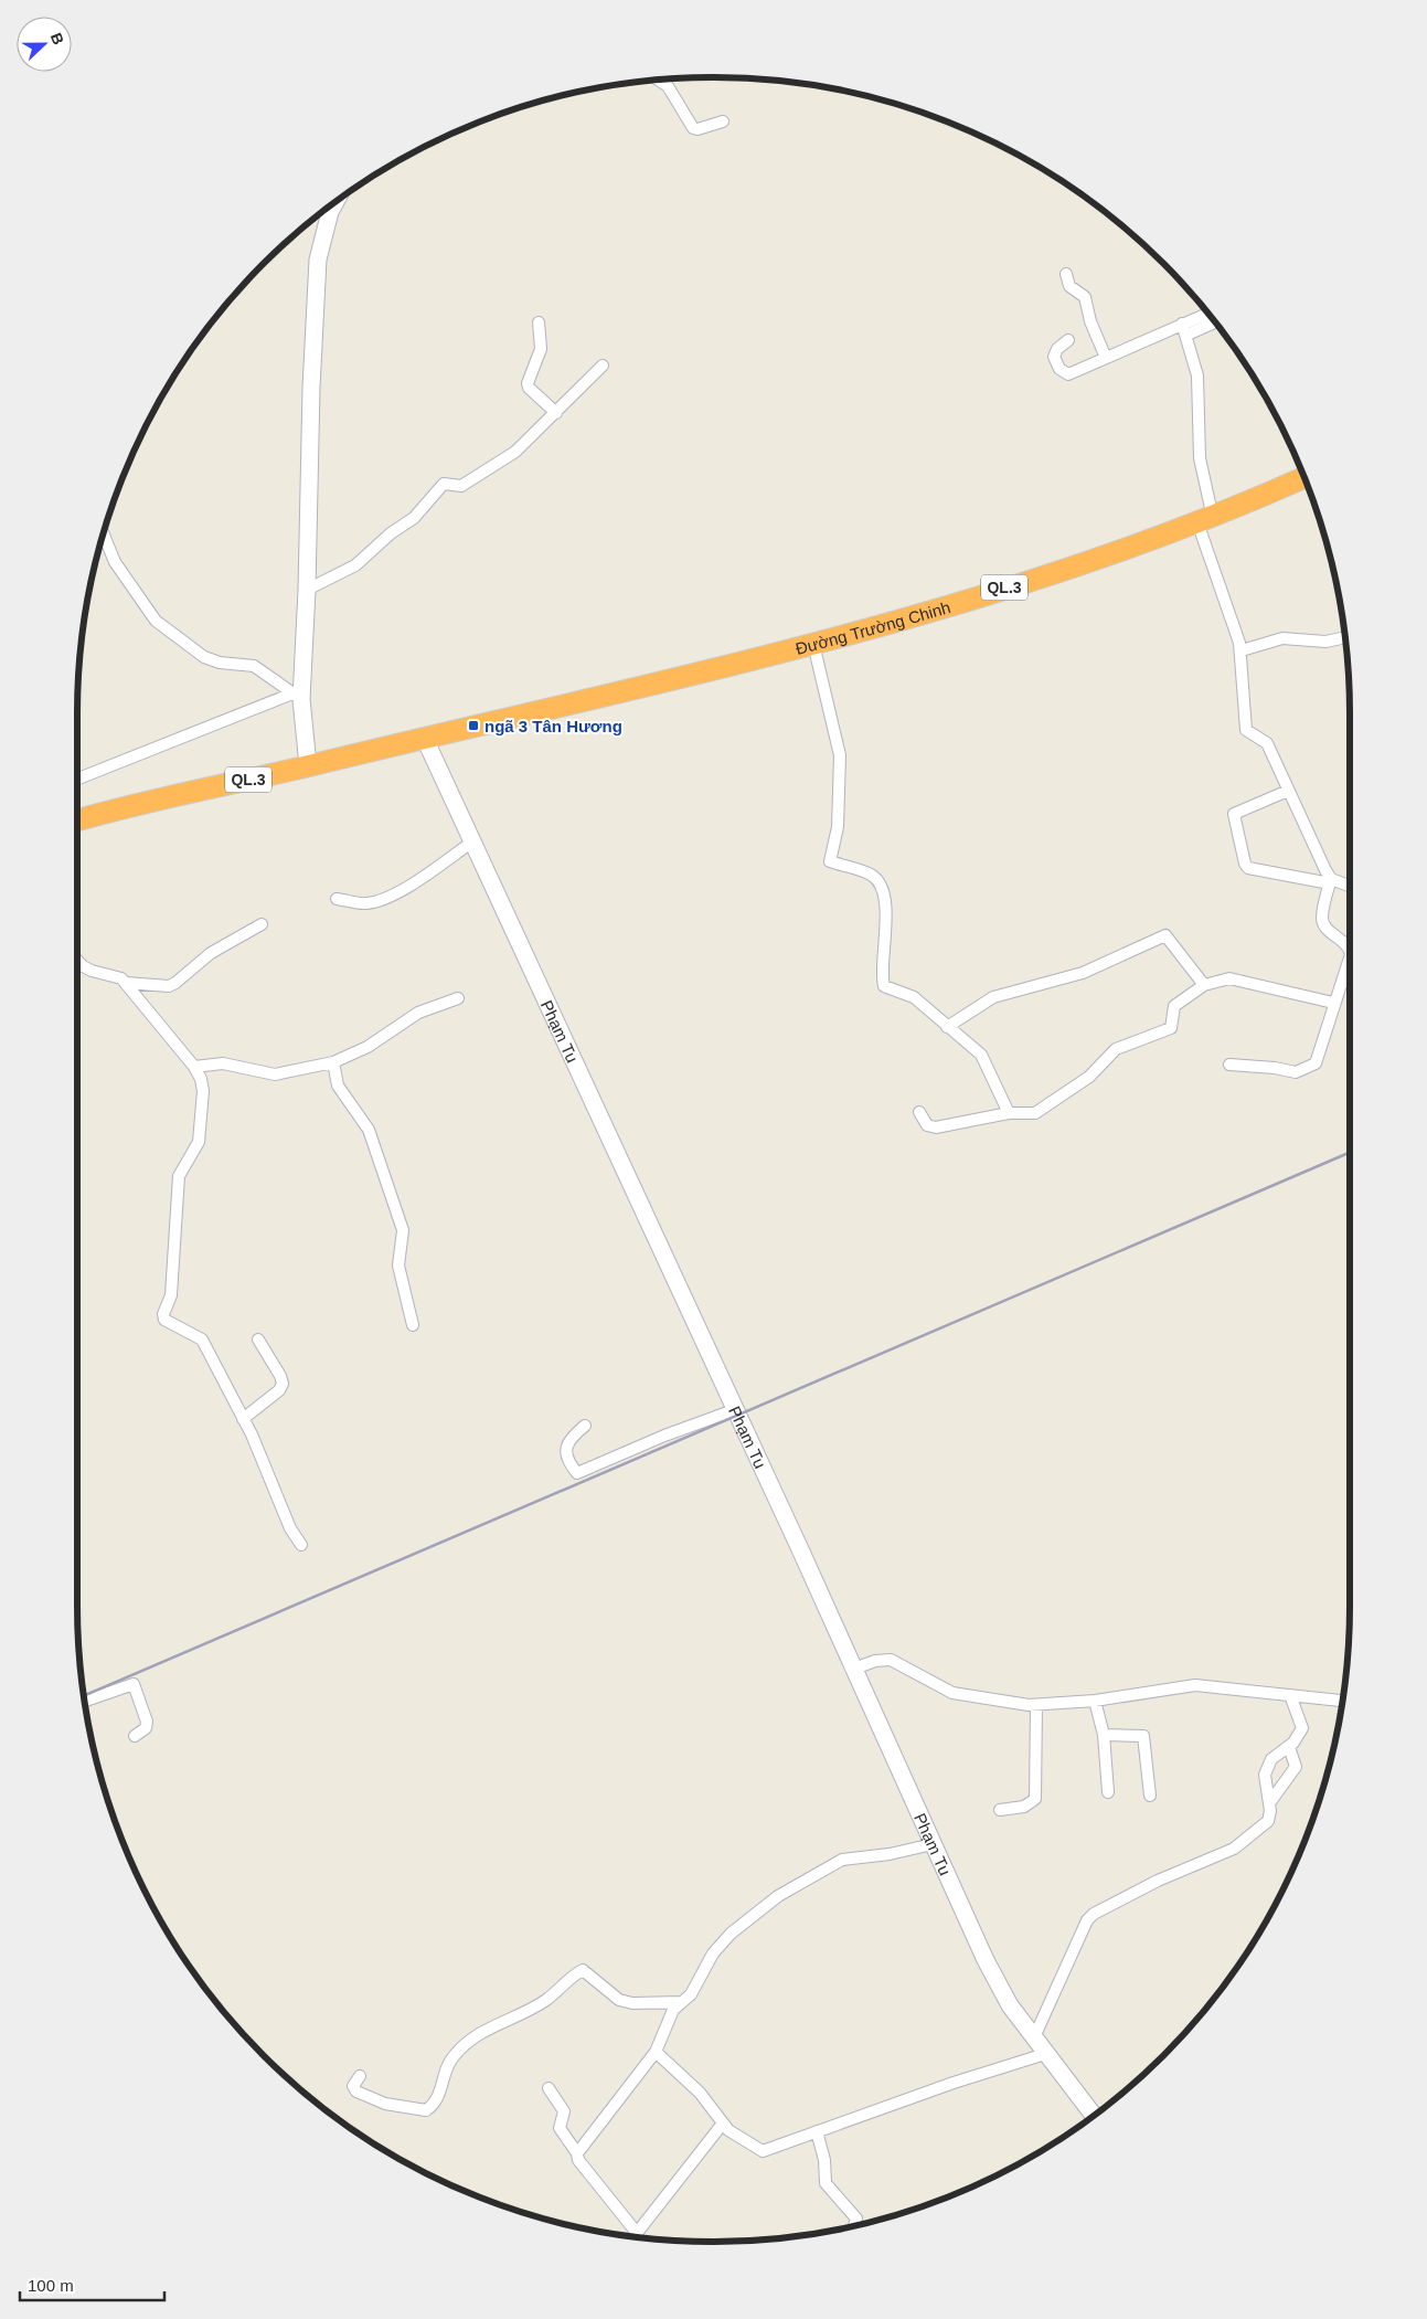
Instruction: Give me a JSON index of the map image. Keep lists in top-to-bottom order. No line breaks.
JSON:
{"streets":{"highway":["QL.3","Đường Trường Chinh"],"street":["Phạm Tu"]},"crossings":[["QL.3","Đường Trường Chinh"],["QL.3","Phạm Tu"],["Đường Trường Chinh","Phạm Tu"]],"places":{"transit":["ngã 3 Tân Hương"]},"scale_bar":"100 m","north":"right"}
